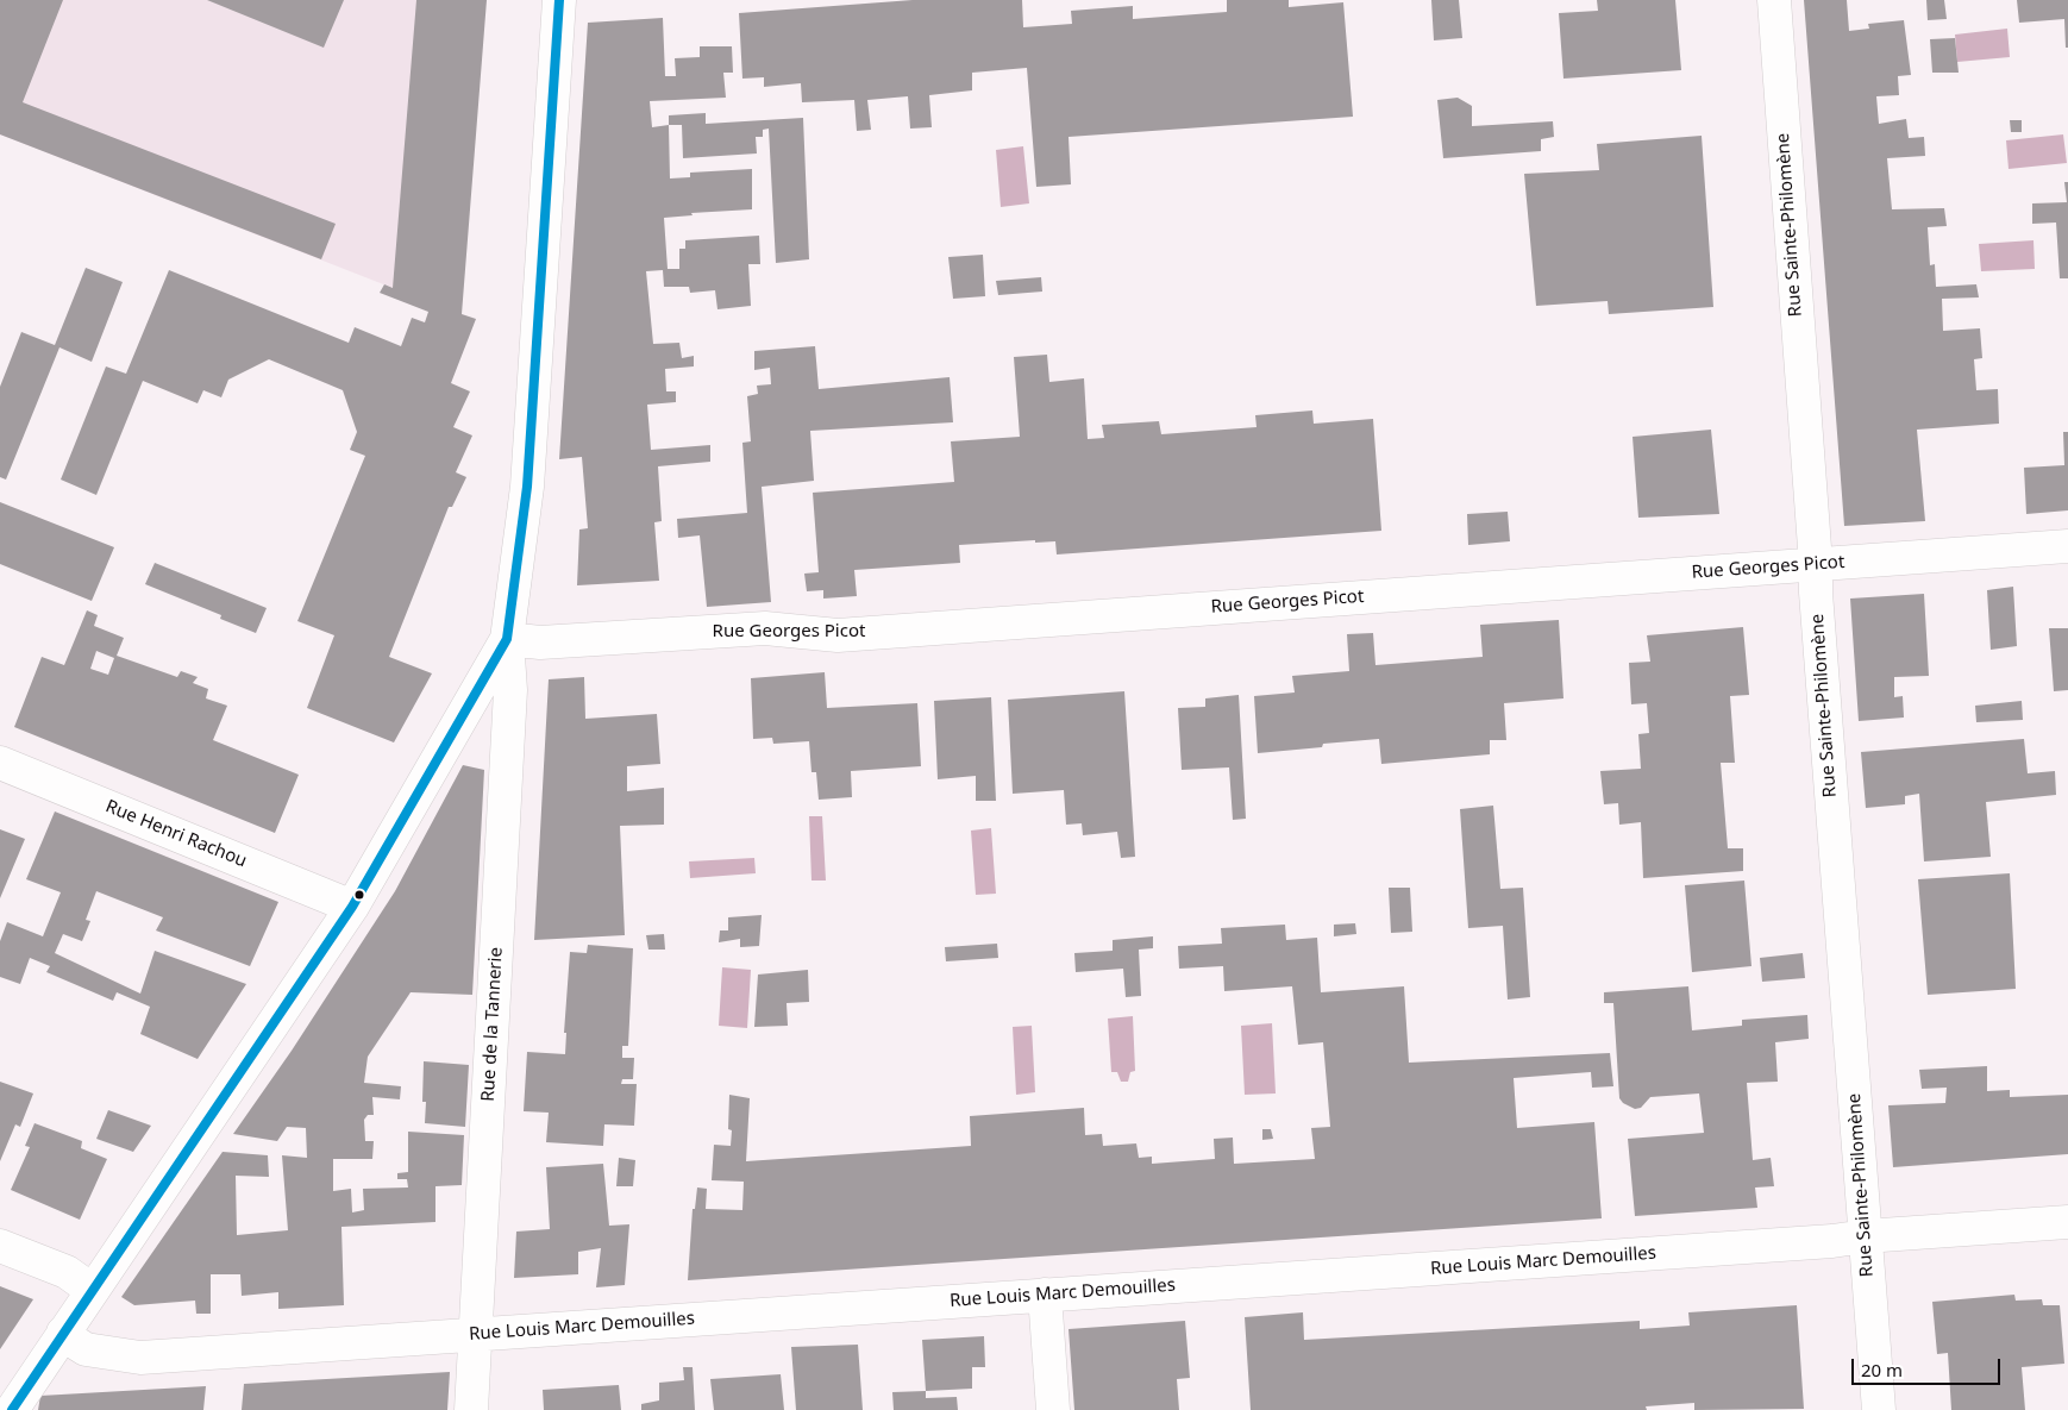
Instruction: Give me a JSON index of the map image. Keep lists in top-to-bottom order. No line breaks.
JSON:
{"streets":{"street":["Rue Sainte-Philomène","Rue Georges Picot","Rue Henri Rachou","Rue de la Tannerie","Rue Louis Marc Demouilles"]},"crossings":[["Rue Sainte-Philomène","Rue Georges Picot"],["Rue Sainte-Philomène","Rue Louis Marc Demouilles"],["Rue Georges Picot","Rue de la Tannerie"],["Rue de la Tannerie","Rue Louis Marc Demouilles"]],"scale_bar":"20 m"}
